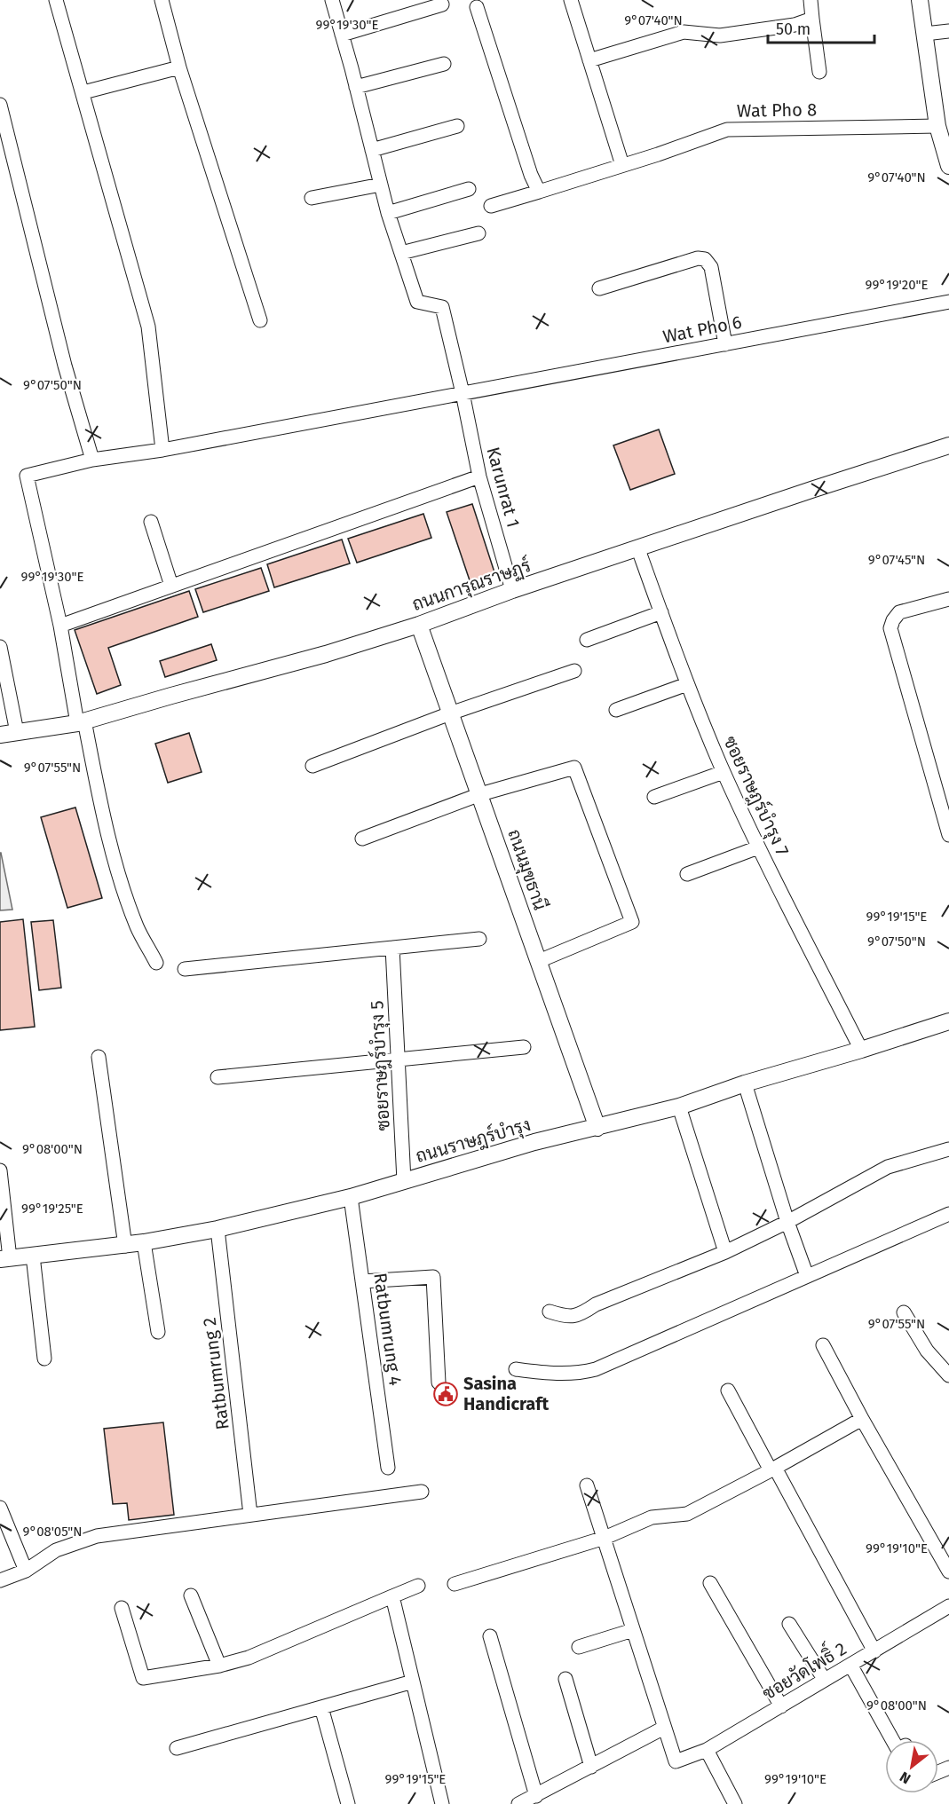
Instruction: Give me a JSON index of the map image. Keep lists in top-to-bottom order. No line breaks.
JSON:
{"streets":{"street":["Wat Pho 8","Wat Pho 6","Karunrat 1","ถนนการุณราษฏร์","ซอยราษฎร์บำรุง 7","ถนนมุขธานี","ซอยราษฎร์บำรุง 5","ถนนราษฎร์บำรุง","Ratbumrung 4","Ratbumrung 2","ซอยวัดโพธิ์ 2"]},"crossings":[["Wat Pho 6","Karunrat 1"],["Karunrat 1","ถนนการุณราษฏร์"],["ถนนการุณราษฏร์","ซอยราษฎร์บำรุง 7"],["ถนนการุณราษฏร์","ถนนมุขธานี"],["ซอยราษฎร์บำรุง 7","ถนนราษฎร์บำรุง"],["ถนนมุขธานี","ถนนราษฎร์บำรุง"],["ซอยราษฎร์บำรุง 5","ถนนราษฎร์บำรุง"],["ถนนราษฎร์บำรุง","Ratbumrung 4"],["ถนนราษฎร์บำรุง","Ratbumrung 2"]],"places":{"public building":["Sasina Handicraft"]},"scale_bar":"50 m","north":"bottom left","coordinates":["9°07'40\"N","99°19'30\"E","99°19'20\"E","9°07'50\"N","9°07'45\"N","9°07'55\"N","99°19'15\"E","9°08'00\"N","99°19'25\"E","9°08'05\"N","99°19'10\"E"]}
